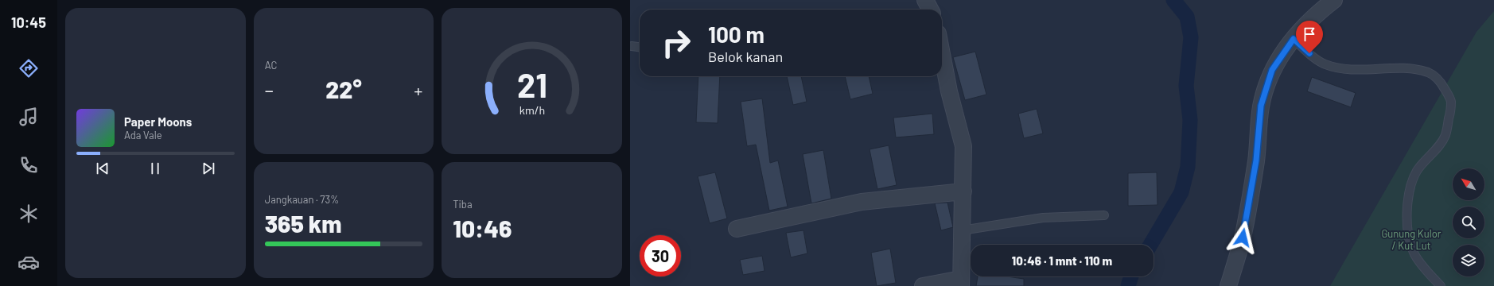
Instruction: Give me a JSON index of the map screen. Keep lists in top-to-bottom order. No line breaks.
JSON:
{"parks":["Gunung Kulor / Kut Lut"],"north":"top left","page":{"tabs":"10:45","tile":["AC",["Jangkauan · 73%","365 km"],["Tiba","10:46"]],"turn":["100 m","Belok kanan"],"heat":["−","22°","+"],"song":["Paper Moons","Ada Vale"],"limit":"30","trip":"10:46 · 1 mnt · 110 m","gauge":["21","km/h"]}}
